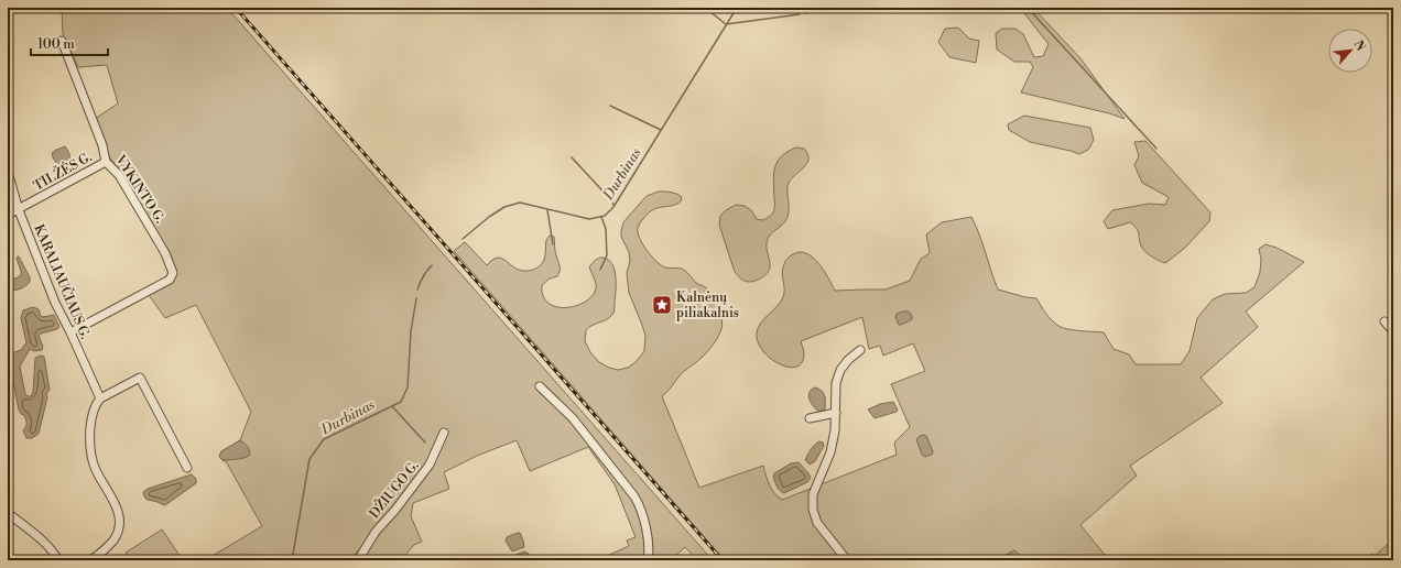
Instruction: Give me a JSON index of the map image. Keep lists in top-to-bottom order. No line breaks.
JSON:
{"streets":{"street":["TILŽĖS G.","VYKINTO G.","KARALIAUČIAUS G.","DŽIUGO G."]},"crossings":[["TILŽĖS G.","VYKINTO G."],["TILŽĖS G.","KARALIAUČIAUS G."],["VYKINTO G.","KARALIAUČIAUS G."]],"water":["Durbinas"],"places":{"place":["Kalnėnų piliakalnis"]},"scale_bar":"100 m","north":"top right"}
